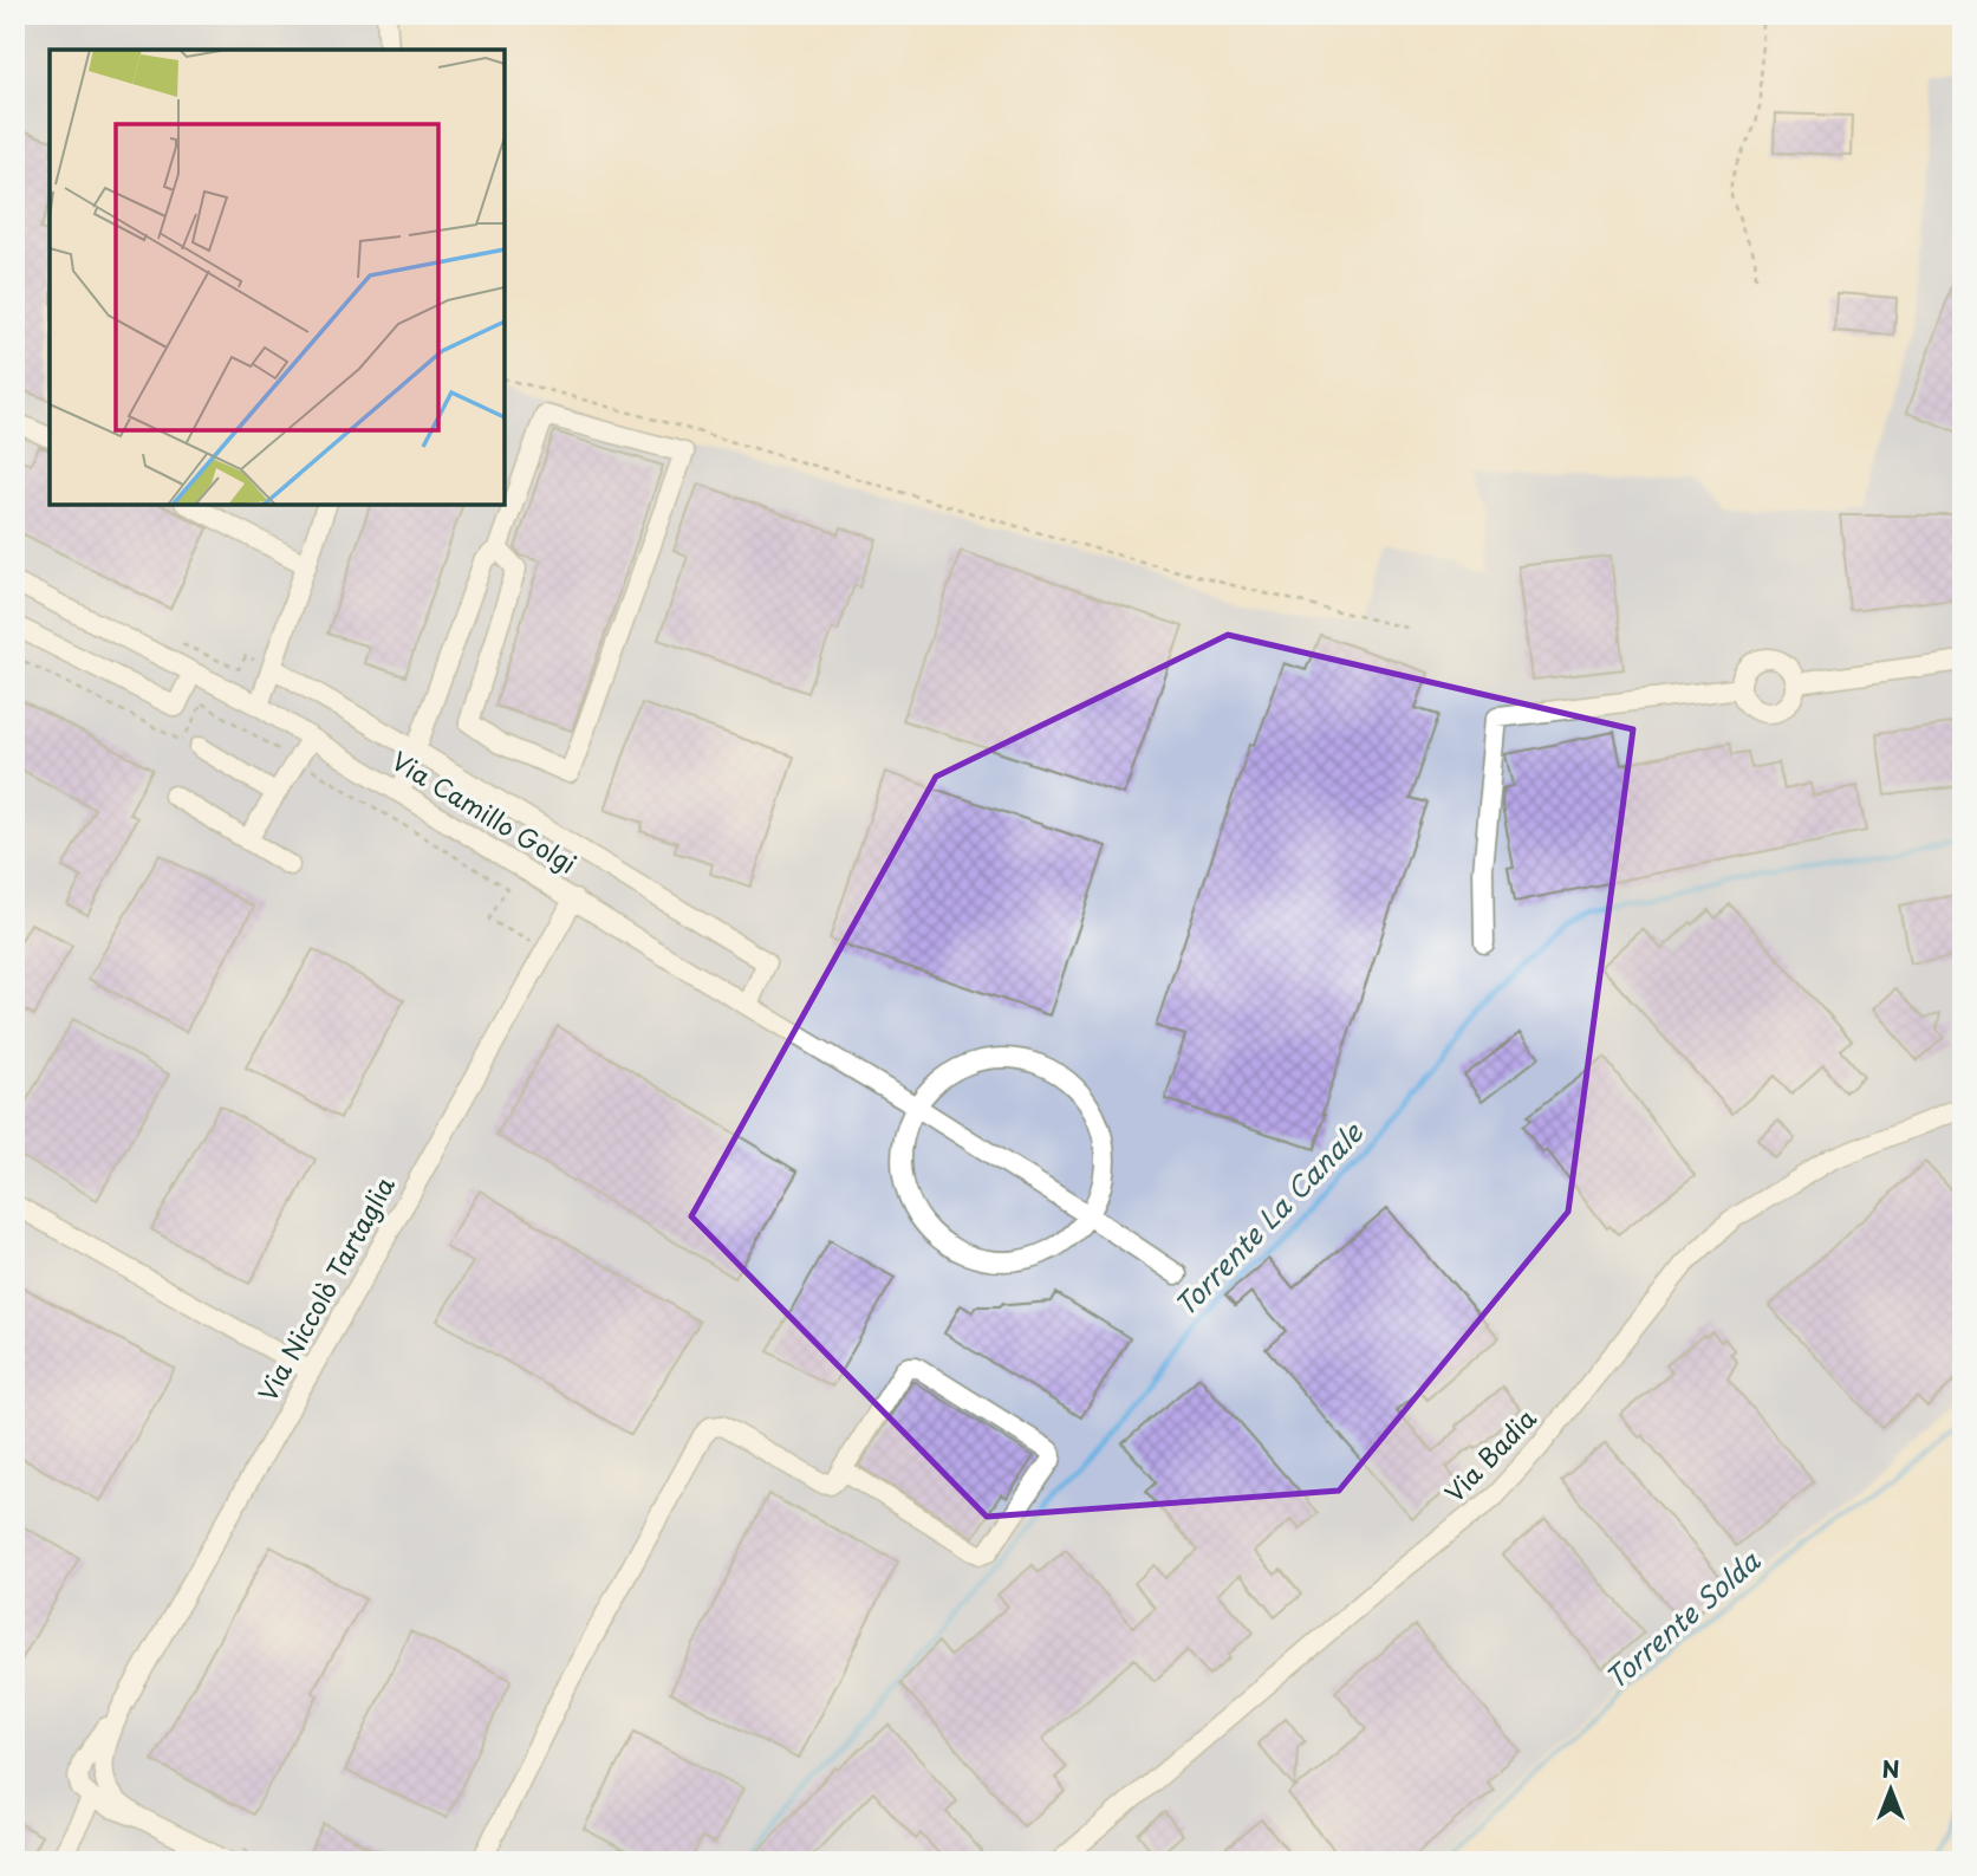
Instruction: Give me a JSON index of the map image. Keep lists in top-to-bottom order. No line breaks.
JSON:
{"streets":{"street":["Via Camillo Golgi","Via Niccolò Tartaglia","Via Badia"]},"crossings":[["Via Camillo Golgi","Via Niccolò Tartaglia"]],"water":["Torrente La Canale","Torrente Solda"],"north":"top"}
